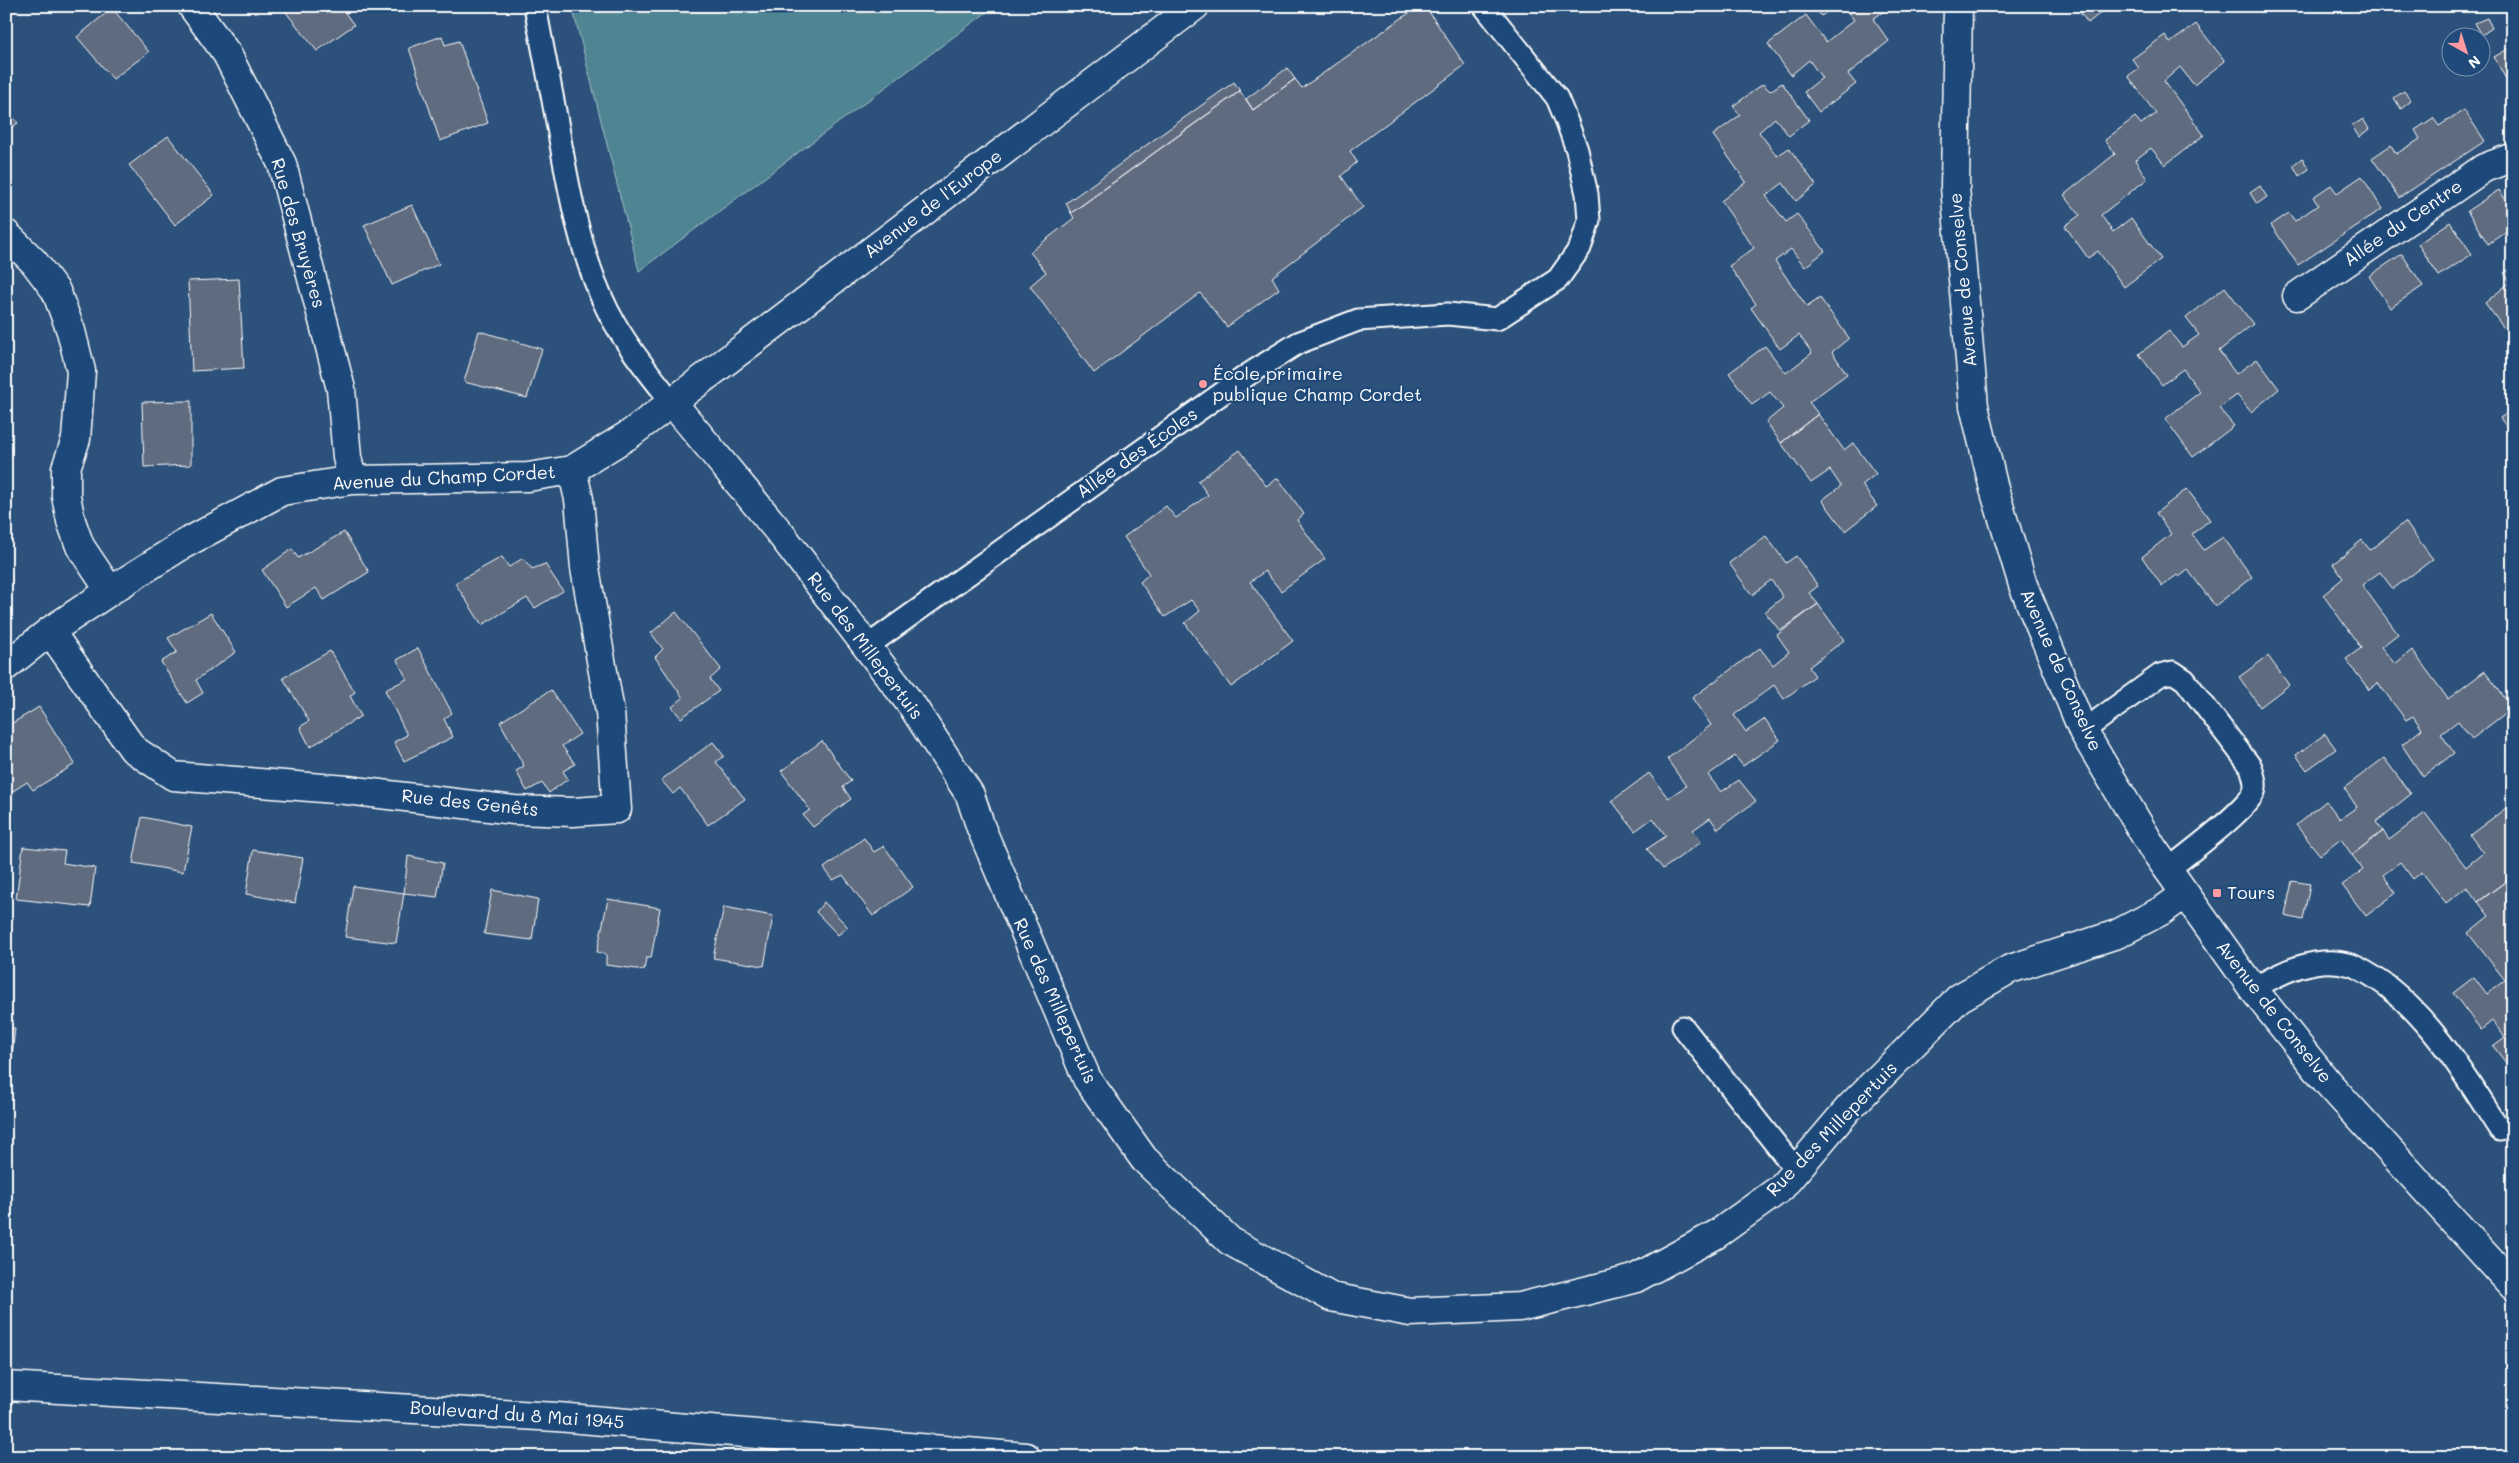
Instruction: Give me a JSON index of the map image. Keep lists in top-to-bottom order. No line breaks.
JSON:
{"streets":{"street":["Avenue de l'Europe","Allée du Centre","Rue des Bruyères","Avenue de Conselve","Avenue du Champ Cordet","Rue des Millepertuis","Rue des Genêts","Boulevard du 8 Mai 1945"],"lane":["Allée des Écoles"]},"crossings":[["Avenue de l'Europe","Avenue du Champ Cordet"],["Avenue de l'Europe","Rue des Millepertuis"],["Rue des Bruyères","Avenue du Champ Cordet"],["Avenue de Conselve","Rue des Millepertuis"],["Allée des Écoles","Rue des Millepertuis"],["Avenue du Champ Cordet","Rue des Millepertuis"],["Avenue du Champ Cordet","Rue des Genêts"]],"places":{"other":["École primaire publique Champ Cordet"],"transit":["Tours"]},"north":"bottom right"}
